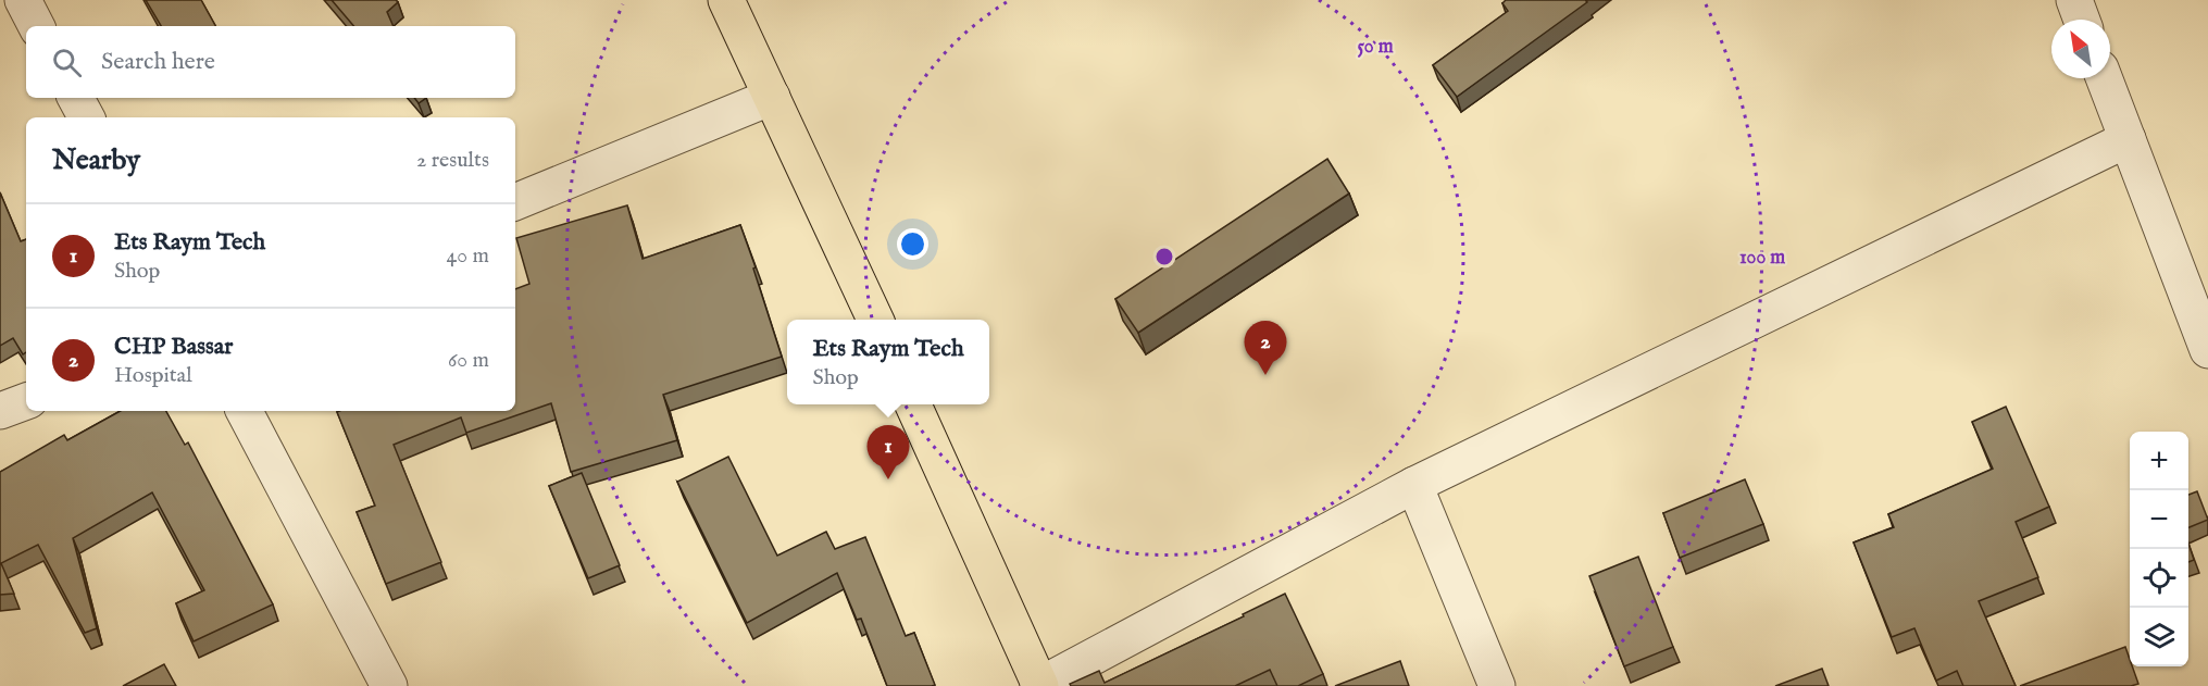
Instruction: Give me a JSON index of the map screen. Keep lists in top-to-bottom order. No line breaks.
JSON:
{"north":"top left","page":{"search":"Search here","heading":["Nearby","2 results"],"list":[{"mark":"1","name":"Ets Raym Tech","note":"Shop","value":"40 m"},{"mark":"2","name":"CHP Bassar","note":"Hospital","value":"60 m"}],"popup":["Ets Raym Tech","Shop"],"pins":["2","1"],"map_buttons":["+","−"]},"rings":["50 m","100 m"]}
